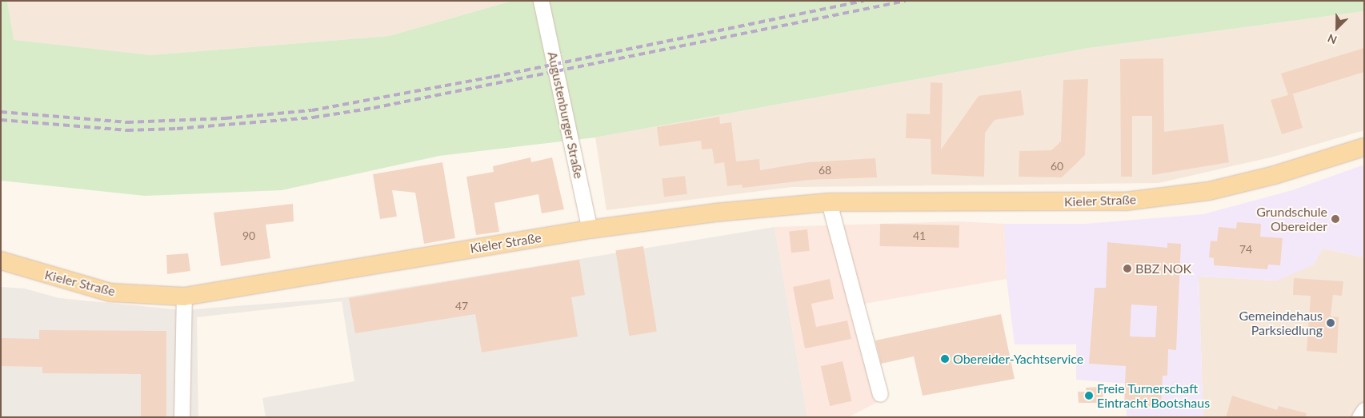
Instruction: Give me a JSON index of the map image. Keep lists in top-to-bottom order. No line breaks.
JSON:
{"streets":{"main road":["Kieler Straße"],"street":["Augustenburger Straße"]},"crossings":[["Augustenburger Straße","Kieler Straße"]],"places":["Grundschule Obereider","BBZ NOK","Gemeindehaus Parksiedlung","Obereider-Yachtservice","Freie Turnerschaft Eintracht Bootshaus"],"house_numbers":["60","68","90","41","74","47"],"north":"bottom left"}
